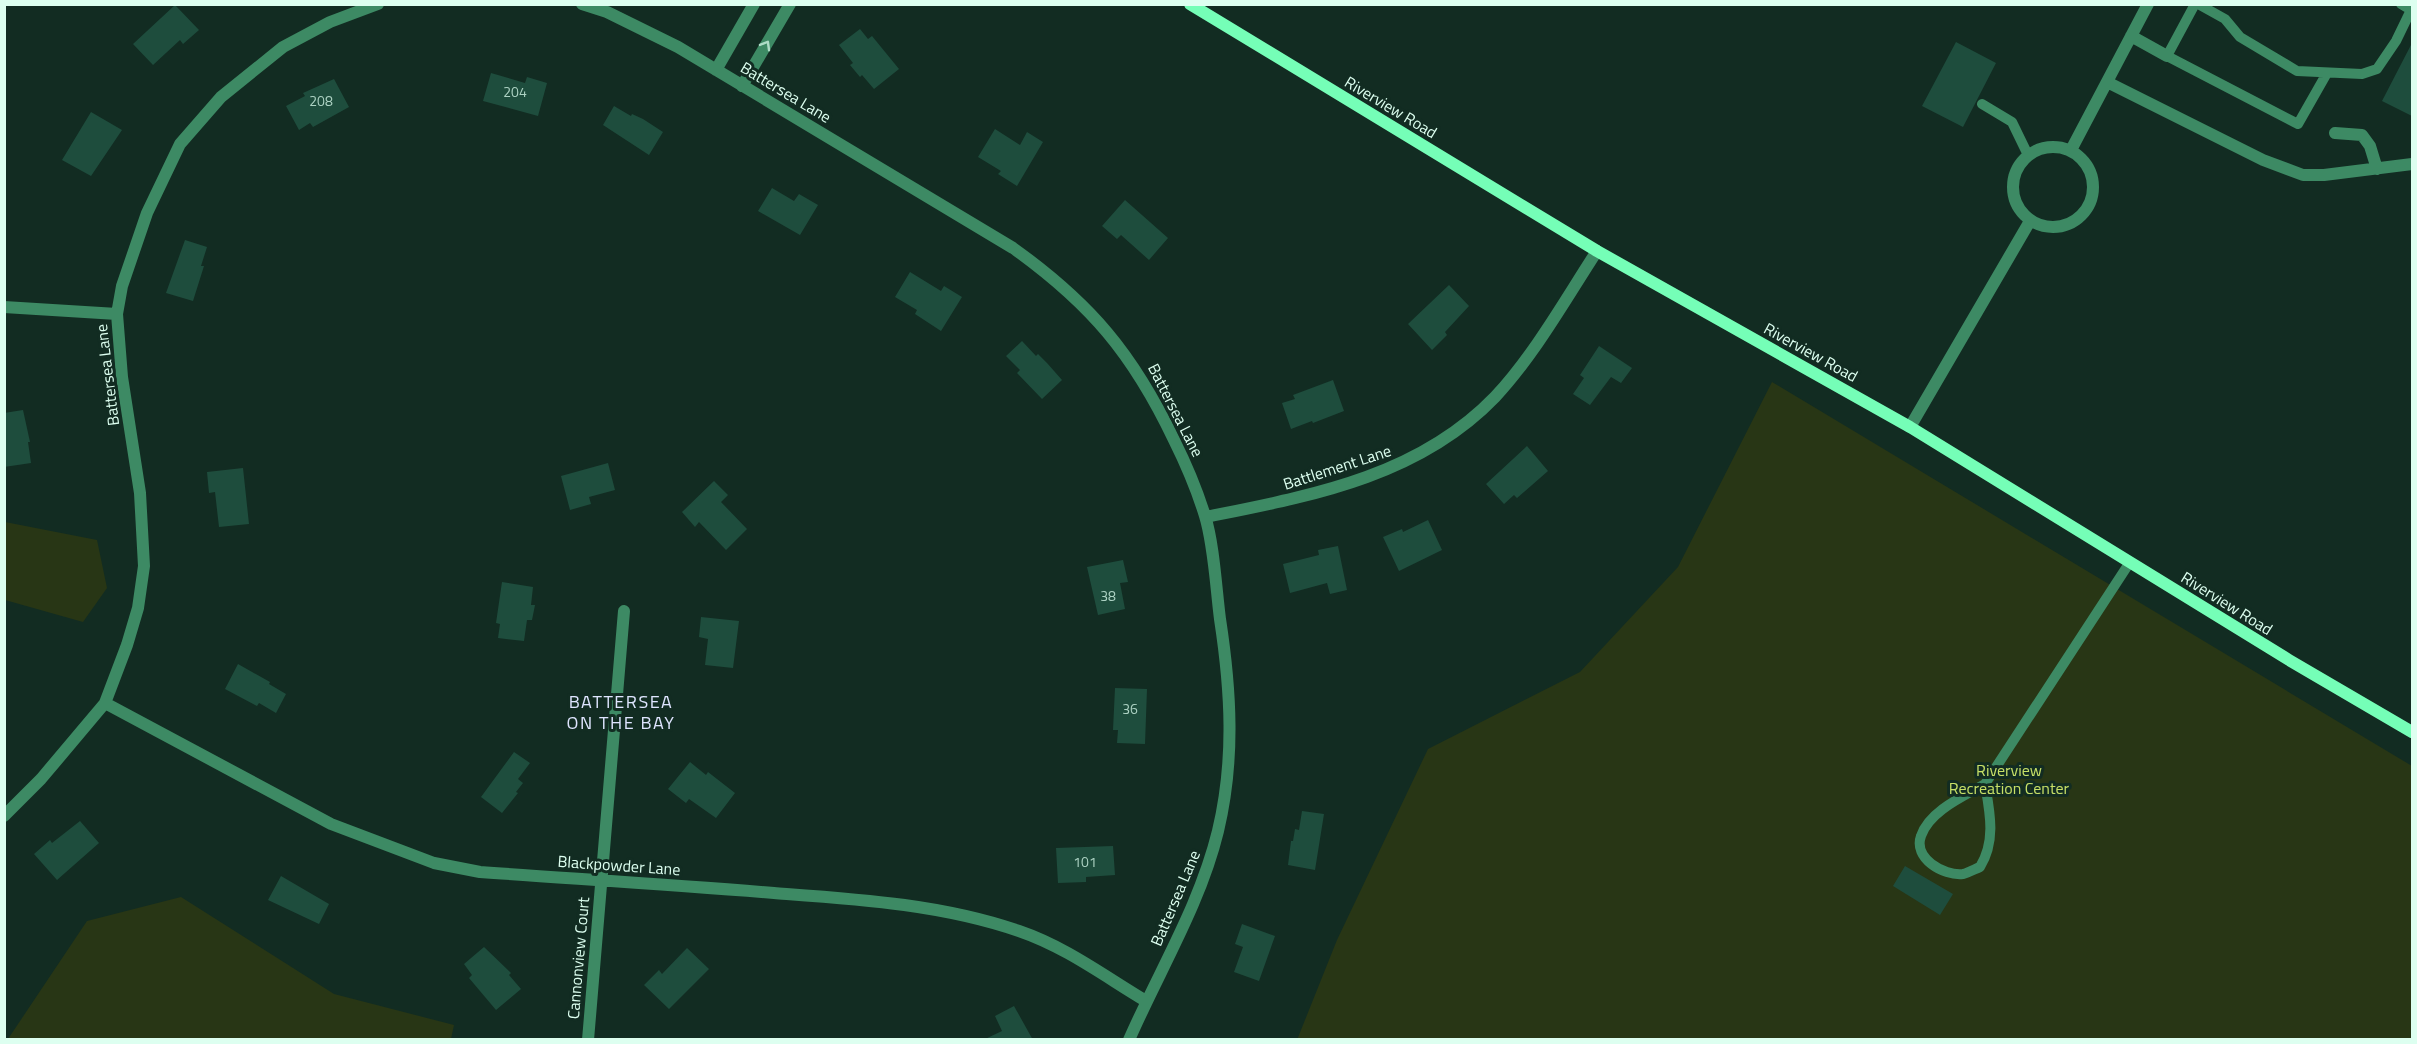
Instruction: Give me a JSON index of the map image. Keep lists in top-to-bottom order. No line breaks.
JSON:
{"streets":{"street":["Battersea Lane","Riverview Road","Battlement Lane","Blackpowder Lane","Cannonview Court"]},"crossings":[["Battersea Lane","Battlement Lane"],["Battersea Lane","Blackpowder Lane"],["Riverview Road","Battlement Lane"],["Blackpowder Lane","Cannonview Court"]],"districts":["BATTERSEA ON THE BAY"],"parks":["Riverview Recreation Center"],"house_numbers":["204","208","38","36","101"]}
